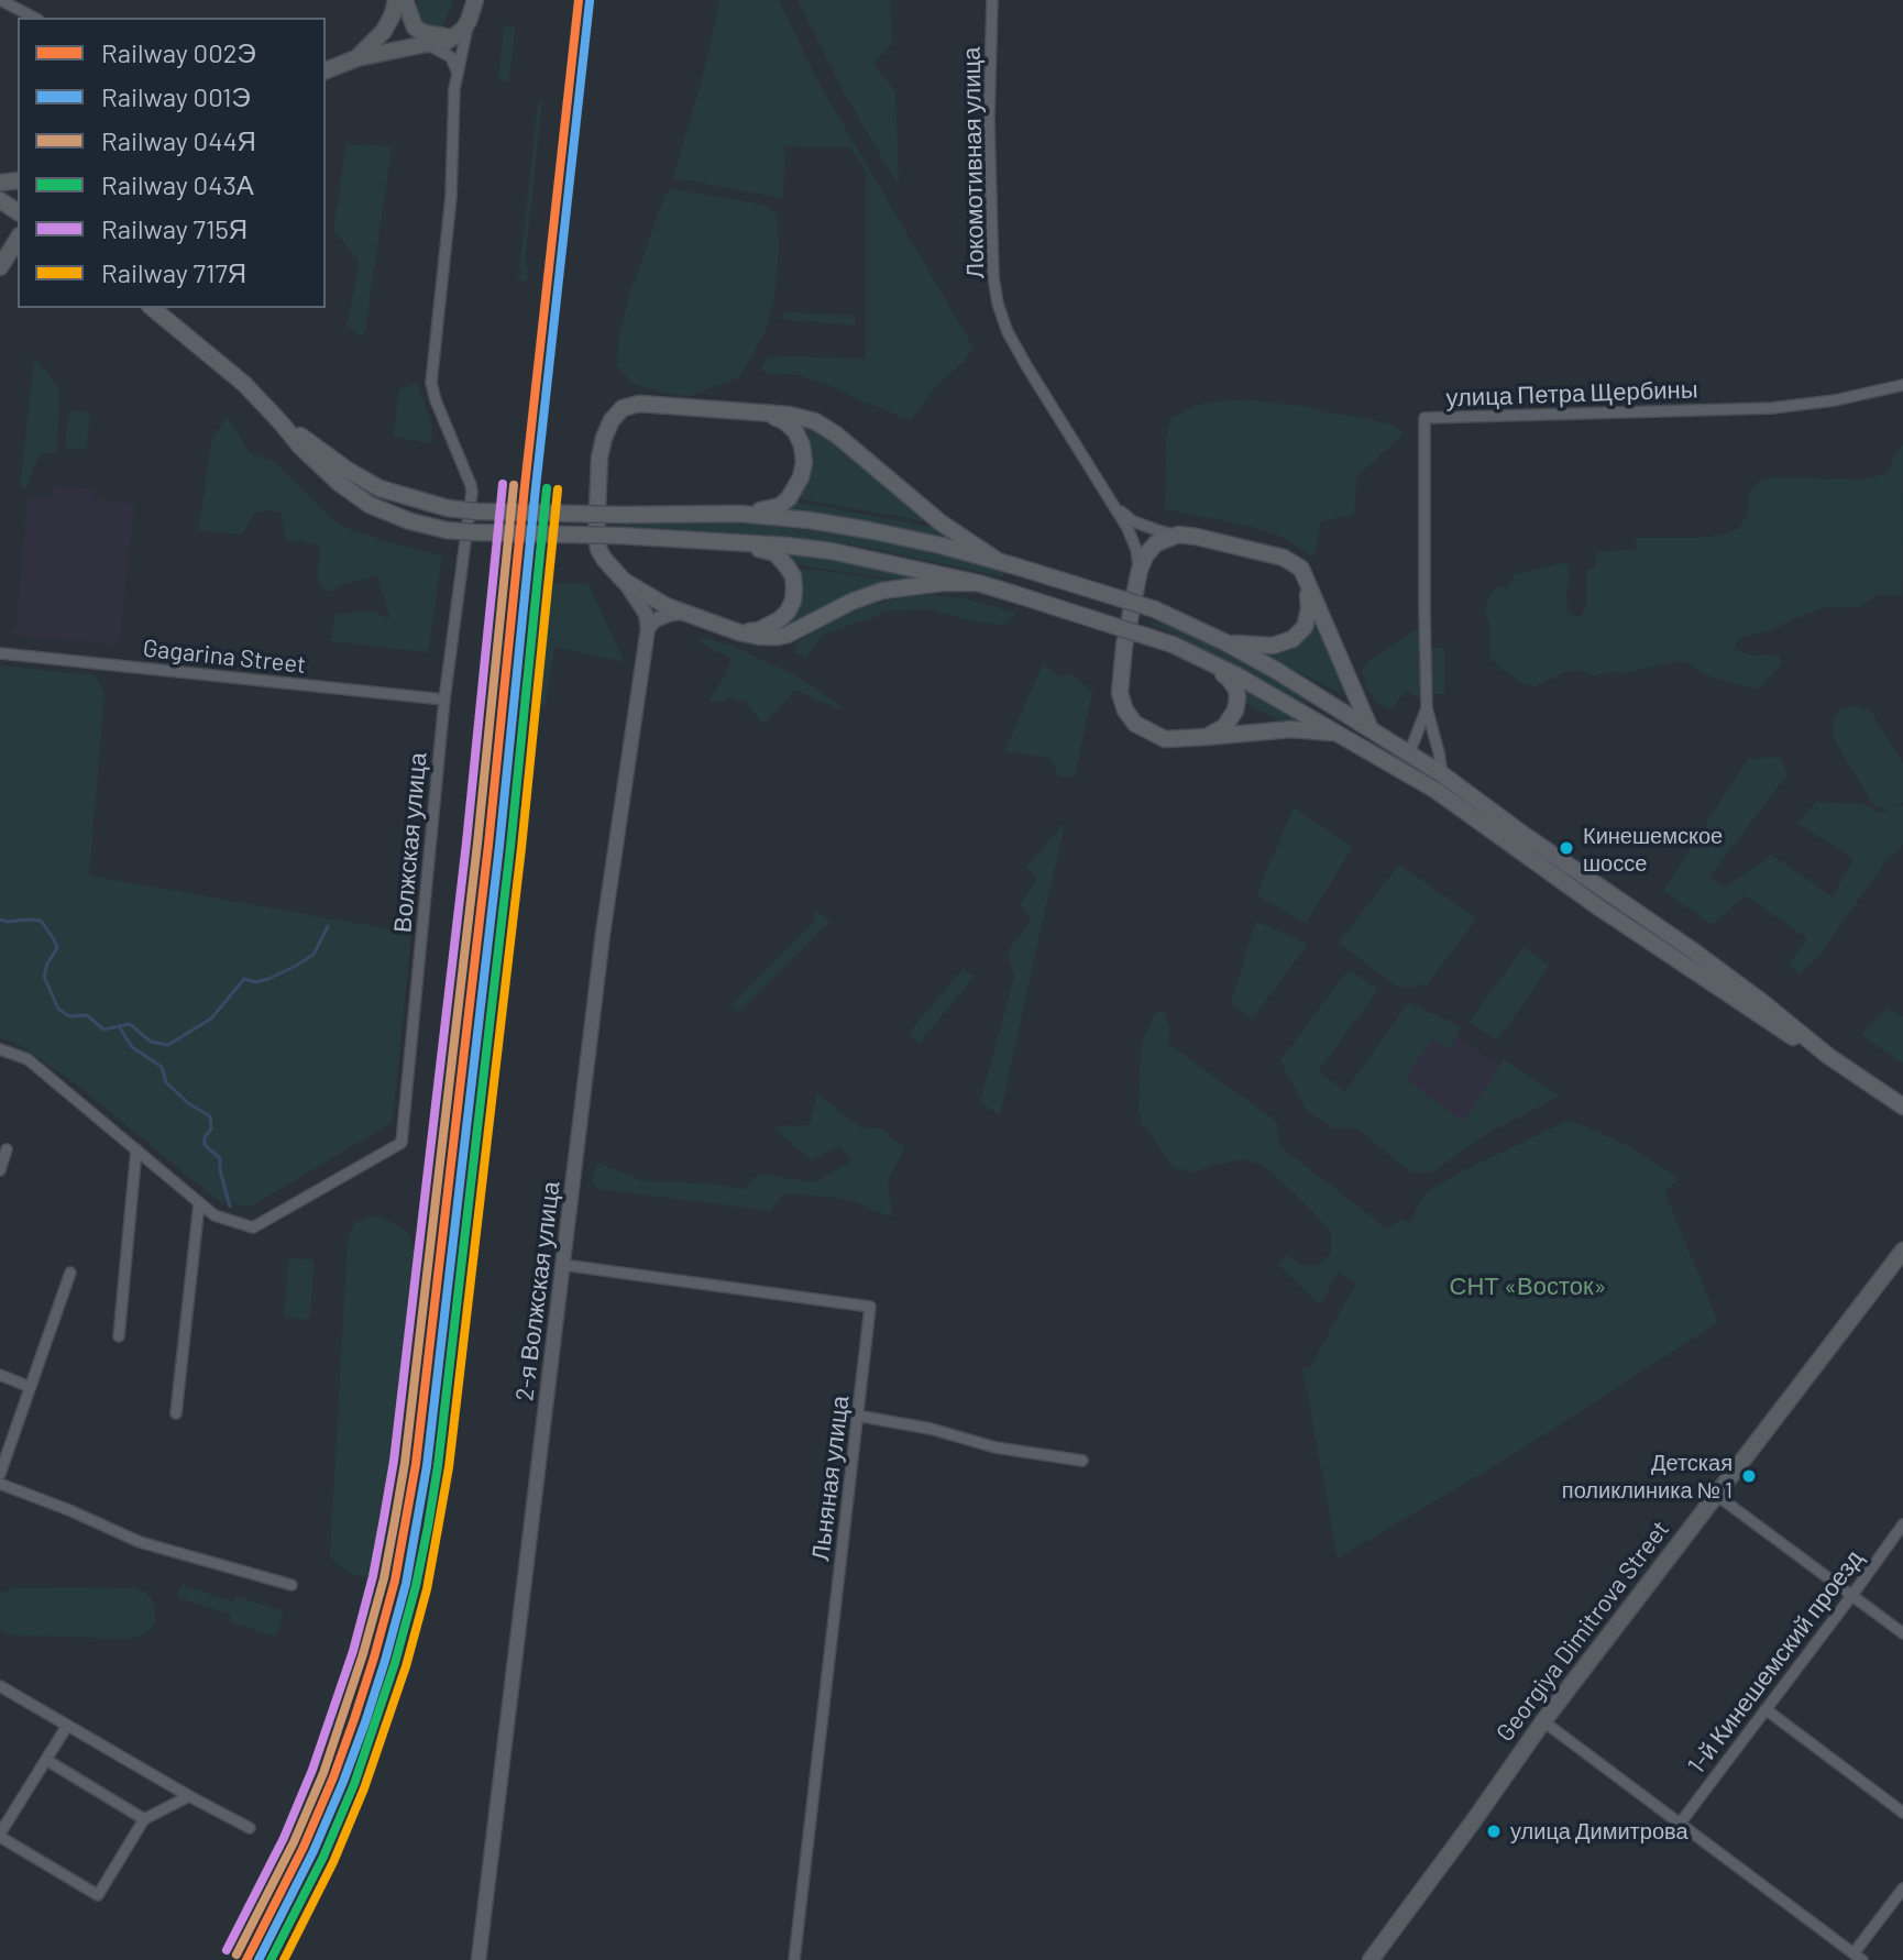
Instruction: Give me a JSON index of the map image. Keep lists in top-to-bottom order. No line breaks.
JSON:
{"streets":{"main road":["Georgiya Dimitrova Street"],"street":["Локомотивная улица","улица Петра Щербины","Gagarina Street","Волжская улица","2-я Волжская улица","Льняная улица","1-й Кинешемский проезд"]},"crossings":[["Gagarina Street","Волжская улица"],["2-я Волжская улица","Льняная улица"]],"parks":["СНТ «Восток»"],"places":["Кинешемское шоссе","Детская поликлиника № 1","улица Димитрова"],"lines":["rail line 002Э","rail line 001Э","rail line 715Я","rail line 044Я","rail line 043А","rail line 717Я"],"legend":["Railway 002Э","Railway 001Э","Railway 044Я","Railway 043А","Railway 715Я","Railway 717Я"]}
